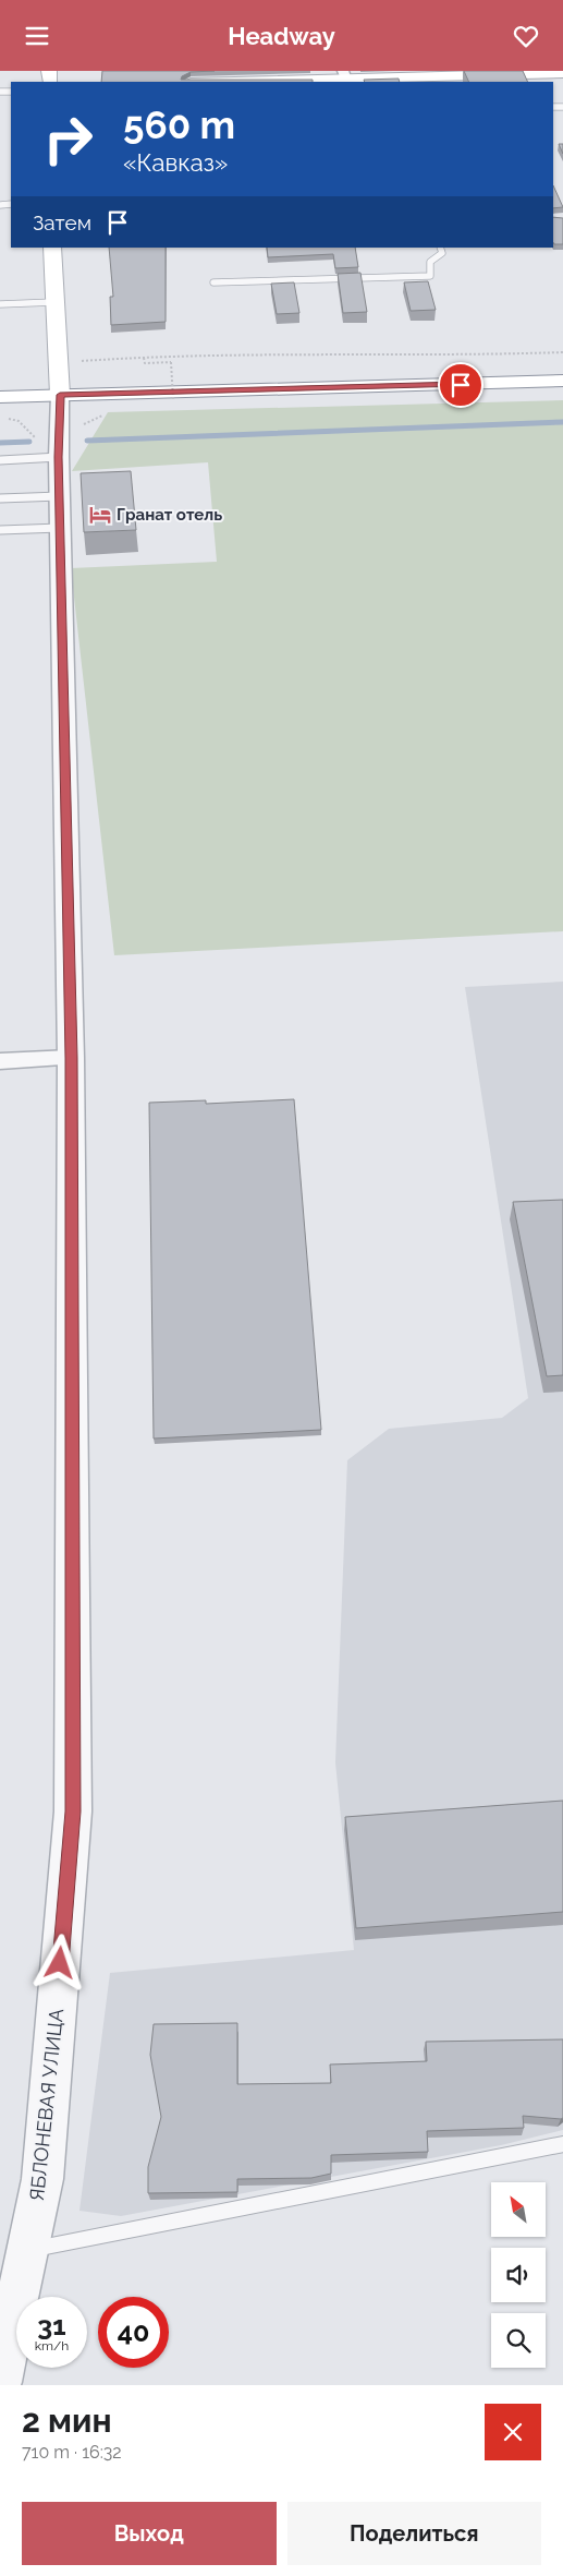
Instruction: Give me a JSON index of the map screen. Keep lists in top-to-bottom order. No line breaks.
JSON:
{"streets":{"street":["ЯБЛОНЕВАЯ УЛИЦА"]},"places":{"hotel":["Гранат отель"]},"north":"top left","page":{"header":"Headway","turn":["560 m","«Кавказ»"],"then":"Затем","speed":"31 km/h","limit":"40","heading":["2 мин","710 m · 16:32"],"buttons":["Выход","Поделиться"]}}
